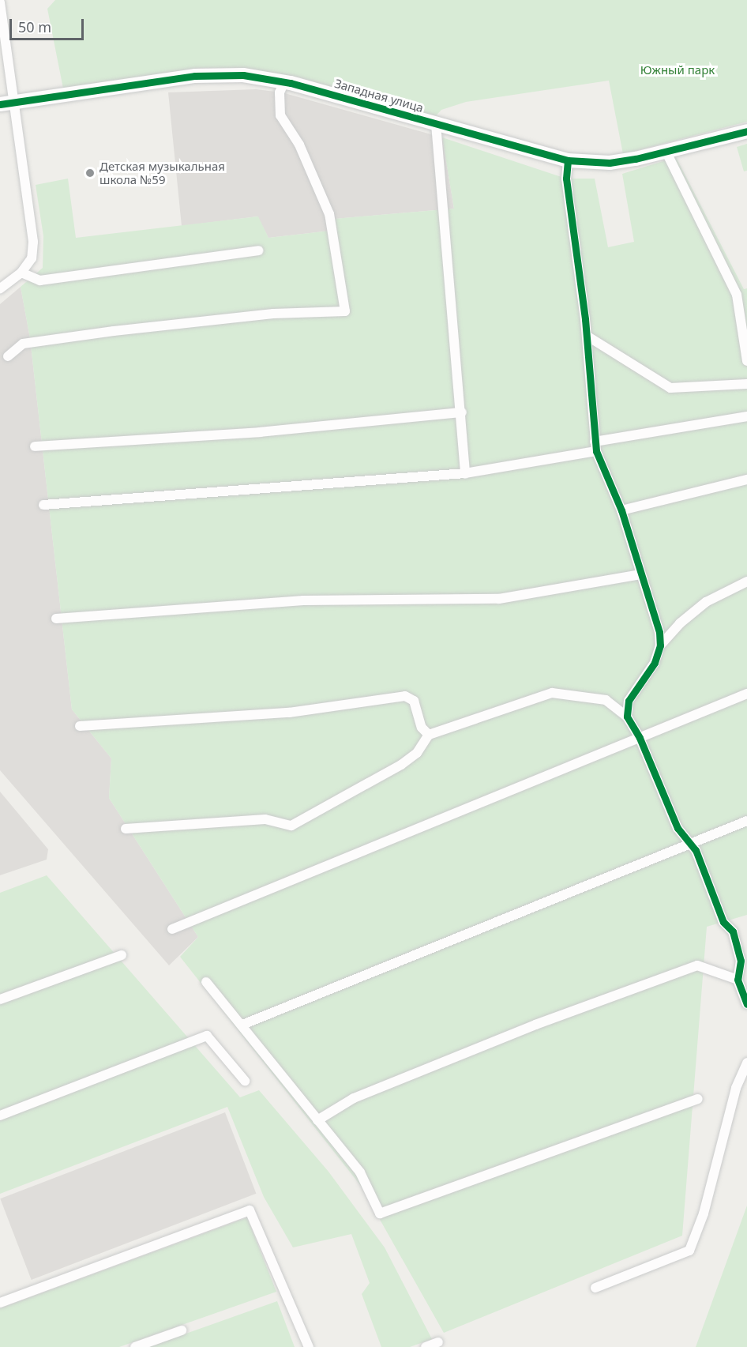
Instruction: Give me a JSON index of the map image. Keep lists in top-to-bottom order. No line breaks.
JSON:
{"streets":{"street":["Западная улица"]},"parks":["Южный парк"],"places":["Детская музыкальная школа №59"],"scale_bar":"50 m"}
